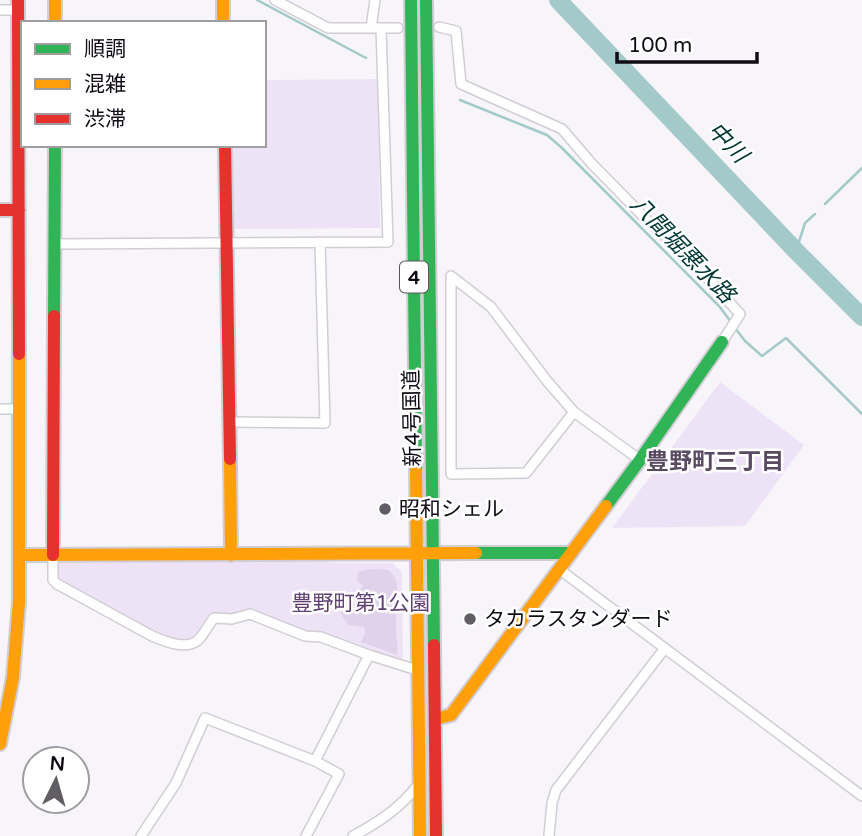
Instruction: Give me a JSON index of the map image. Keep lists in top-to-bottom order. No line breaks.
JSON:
{"streets":{"main road":["4","新4号国道"]},"districts":["豊野町三丁目"],"water":["中川","八間堀悪水路"],"parks":["豊野町第1公園"],"places":["昭和シェル","タカラスタンダード"],"legend":["順調","混雑","渋滞"],"scale_bar":"100 m","north":"top"}
